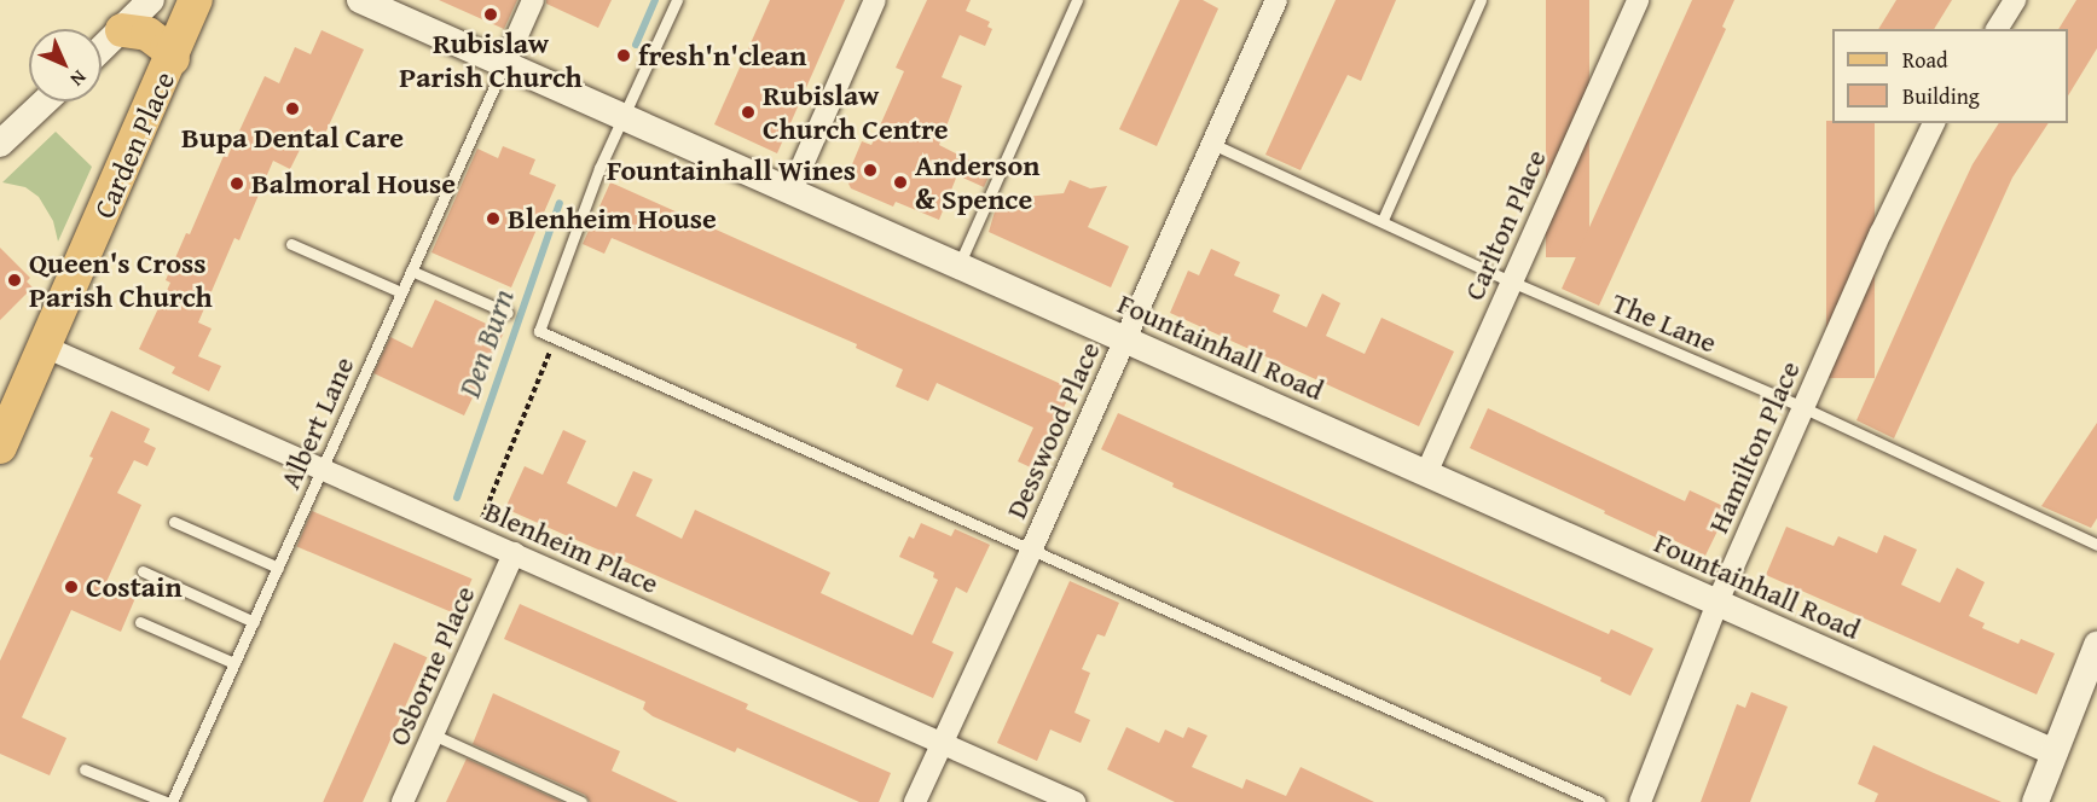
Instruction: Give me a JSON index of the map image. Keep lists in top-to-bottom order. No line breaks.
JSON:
{"streets":{"main road":["Carden Place"],"street":["Carlton Place","Fountainhall Road","Desswood Place","Hamilton Place","Blenheim Place","Osborne Place"],"lane":["The Lane","Albert Lane"]},"crossings":[["Carden Place","Blenheim Place"],["Carlton Place","The Lane"],["Carlton Place","Fountainhall Road"],["The Lane","Desswood Place"],["The Lane","Hamilton Place"],["Fountainhall Road","Albert Lane"],["Fountainhall Road","Desswood Place"],["Fountainhall Road","Hamilton Place"],["Albert Lane","Blenheim Place"],["Desswood Place","Blenheim Place"],["Blenheim Place","Osborne Place"]],"water":["Den Burn"],"places":["Rubislaw Parish Church","fresh'n'clean","Bupa Dental Care","Rubislaw Church Centre","Fountainhall Wines","Anderson & Spence","Balmoral House","Blenheim House","Queen's Cross Parish Church","Costain"],"legend":["Road","Building"],"north":"bottom right"}
